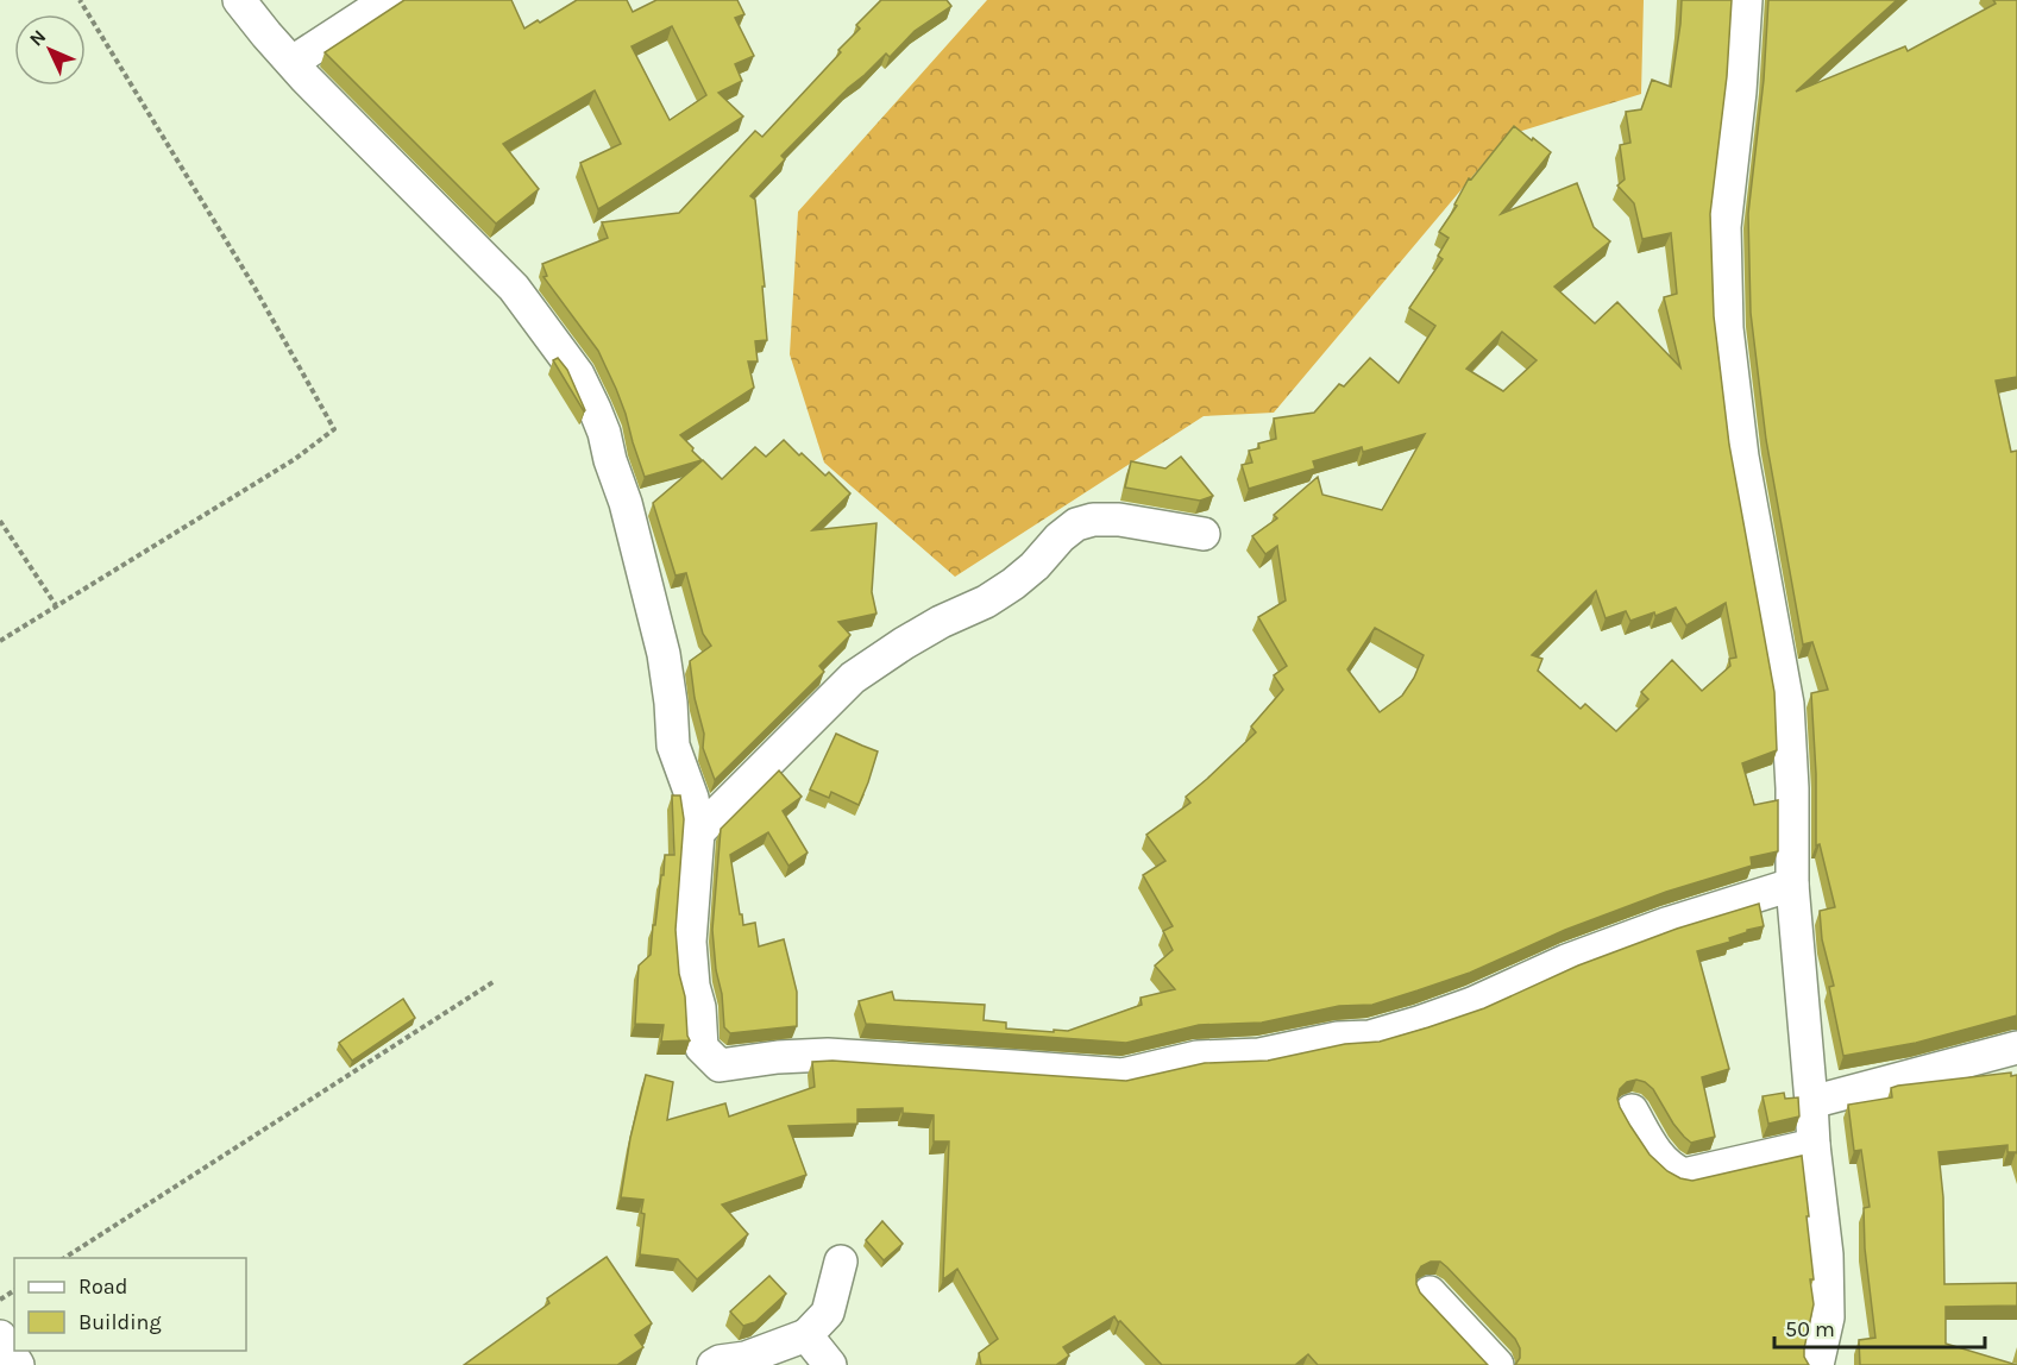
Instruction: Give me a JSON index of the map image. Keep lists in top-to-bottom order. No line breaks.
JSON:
{"legend":["Road","Building"],"scale_bar":"50 m","north":"top left"}
